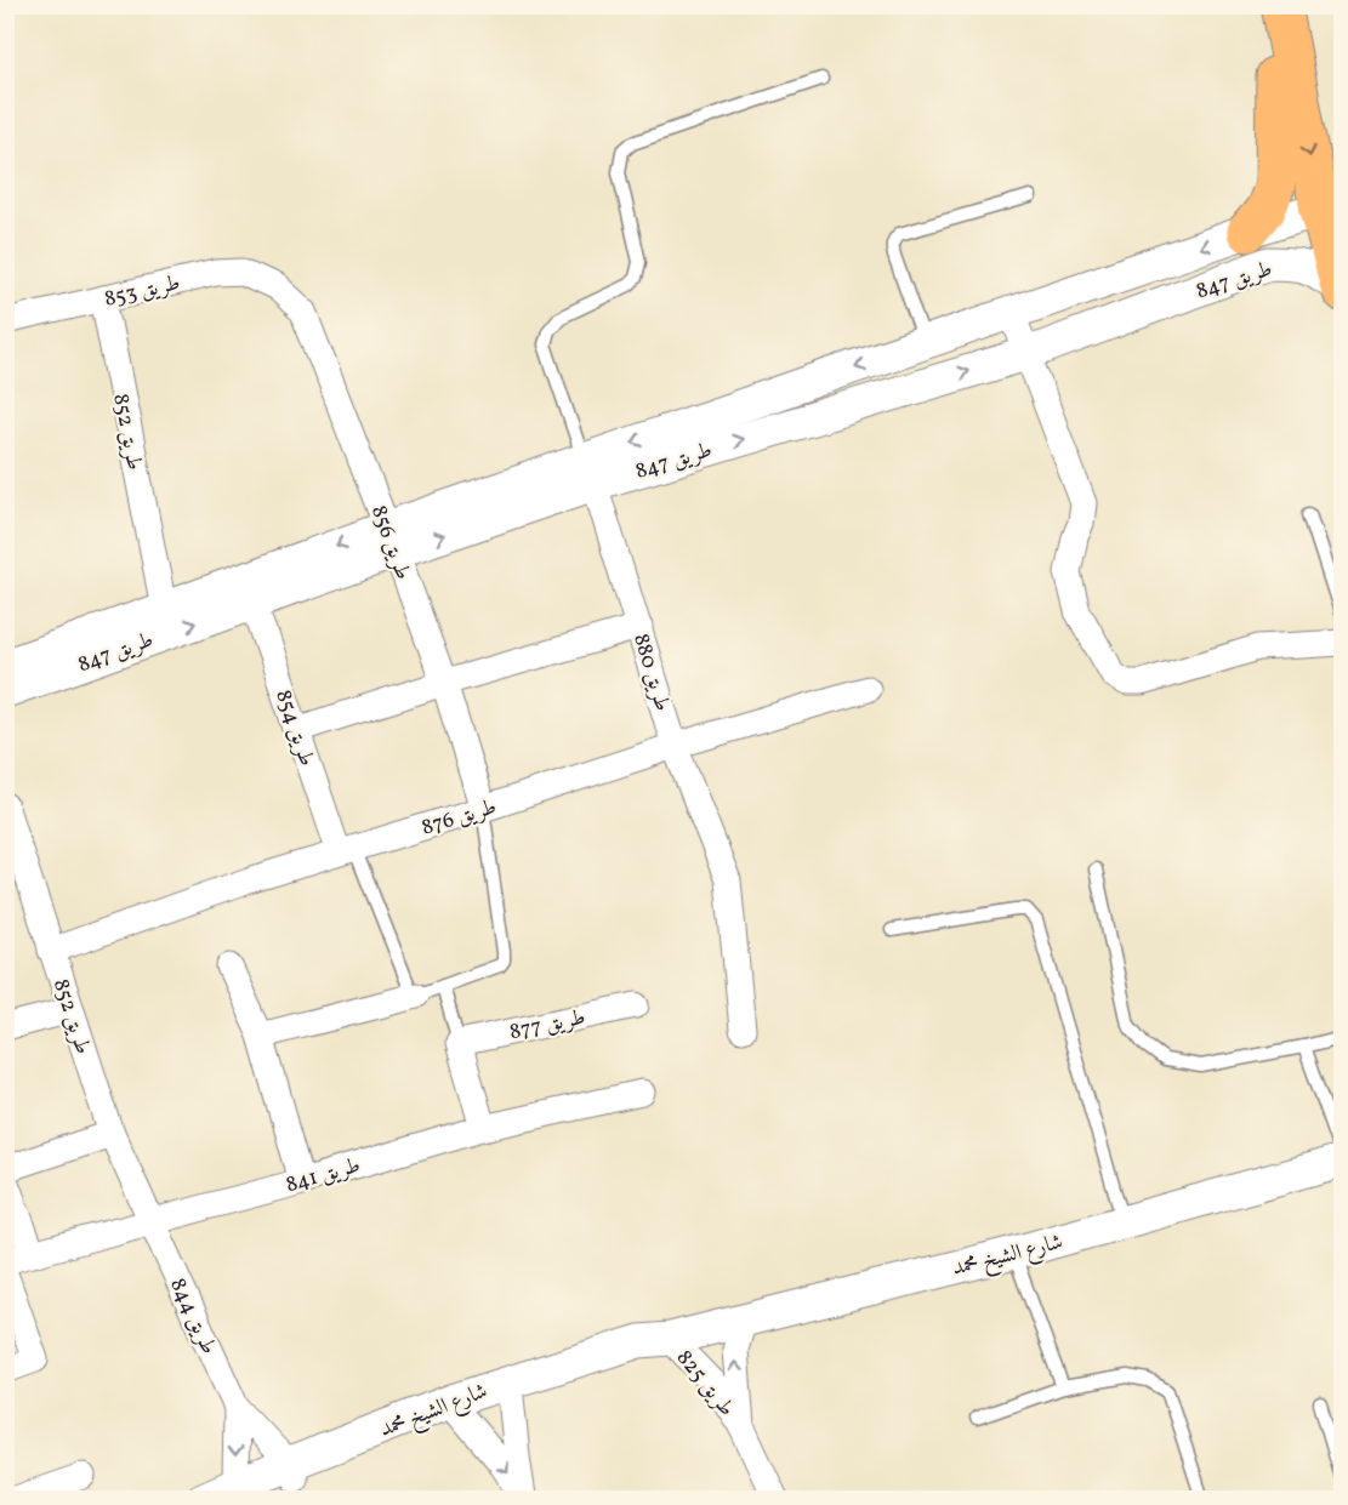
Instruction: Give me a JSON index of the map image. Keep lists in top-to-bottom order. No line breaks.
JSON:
{"streets":{"street":["طريق 847","طريق 853","طريق 852","طريق 856","طريق 880","طريق 854","طريق 876","طريق 877","طريق 841","شارع الشيخ محمد","طريق 844","طريق 825"]},"crossings":[["طريق 847","طريق 852"],["طريق 847","طريق 856"],["طريق 847","طريق 880"],["طريق 847","طريق 854"],["طريق 853","طريق 852"],["طريق 853","طريق 856"],["طريق 852","طريق 876"],["طريق 852","طريق 841"],["طريق 852","طريق 844"],["طريق 856","طريق 876"],["طريق 880","طريق 876"],["طريق 854","طريق 876"],["طريق 841","طريق 844"],["شارع الشيخ محمد","طريق 844"],["شارع الشيخ محمد","طريق 825"]]}
